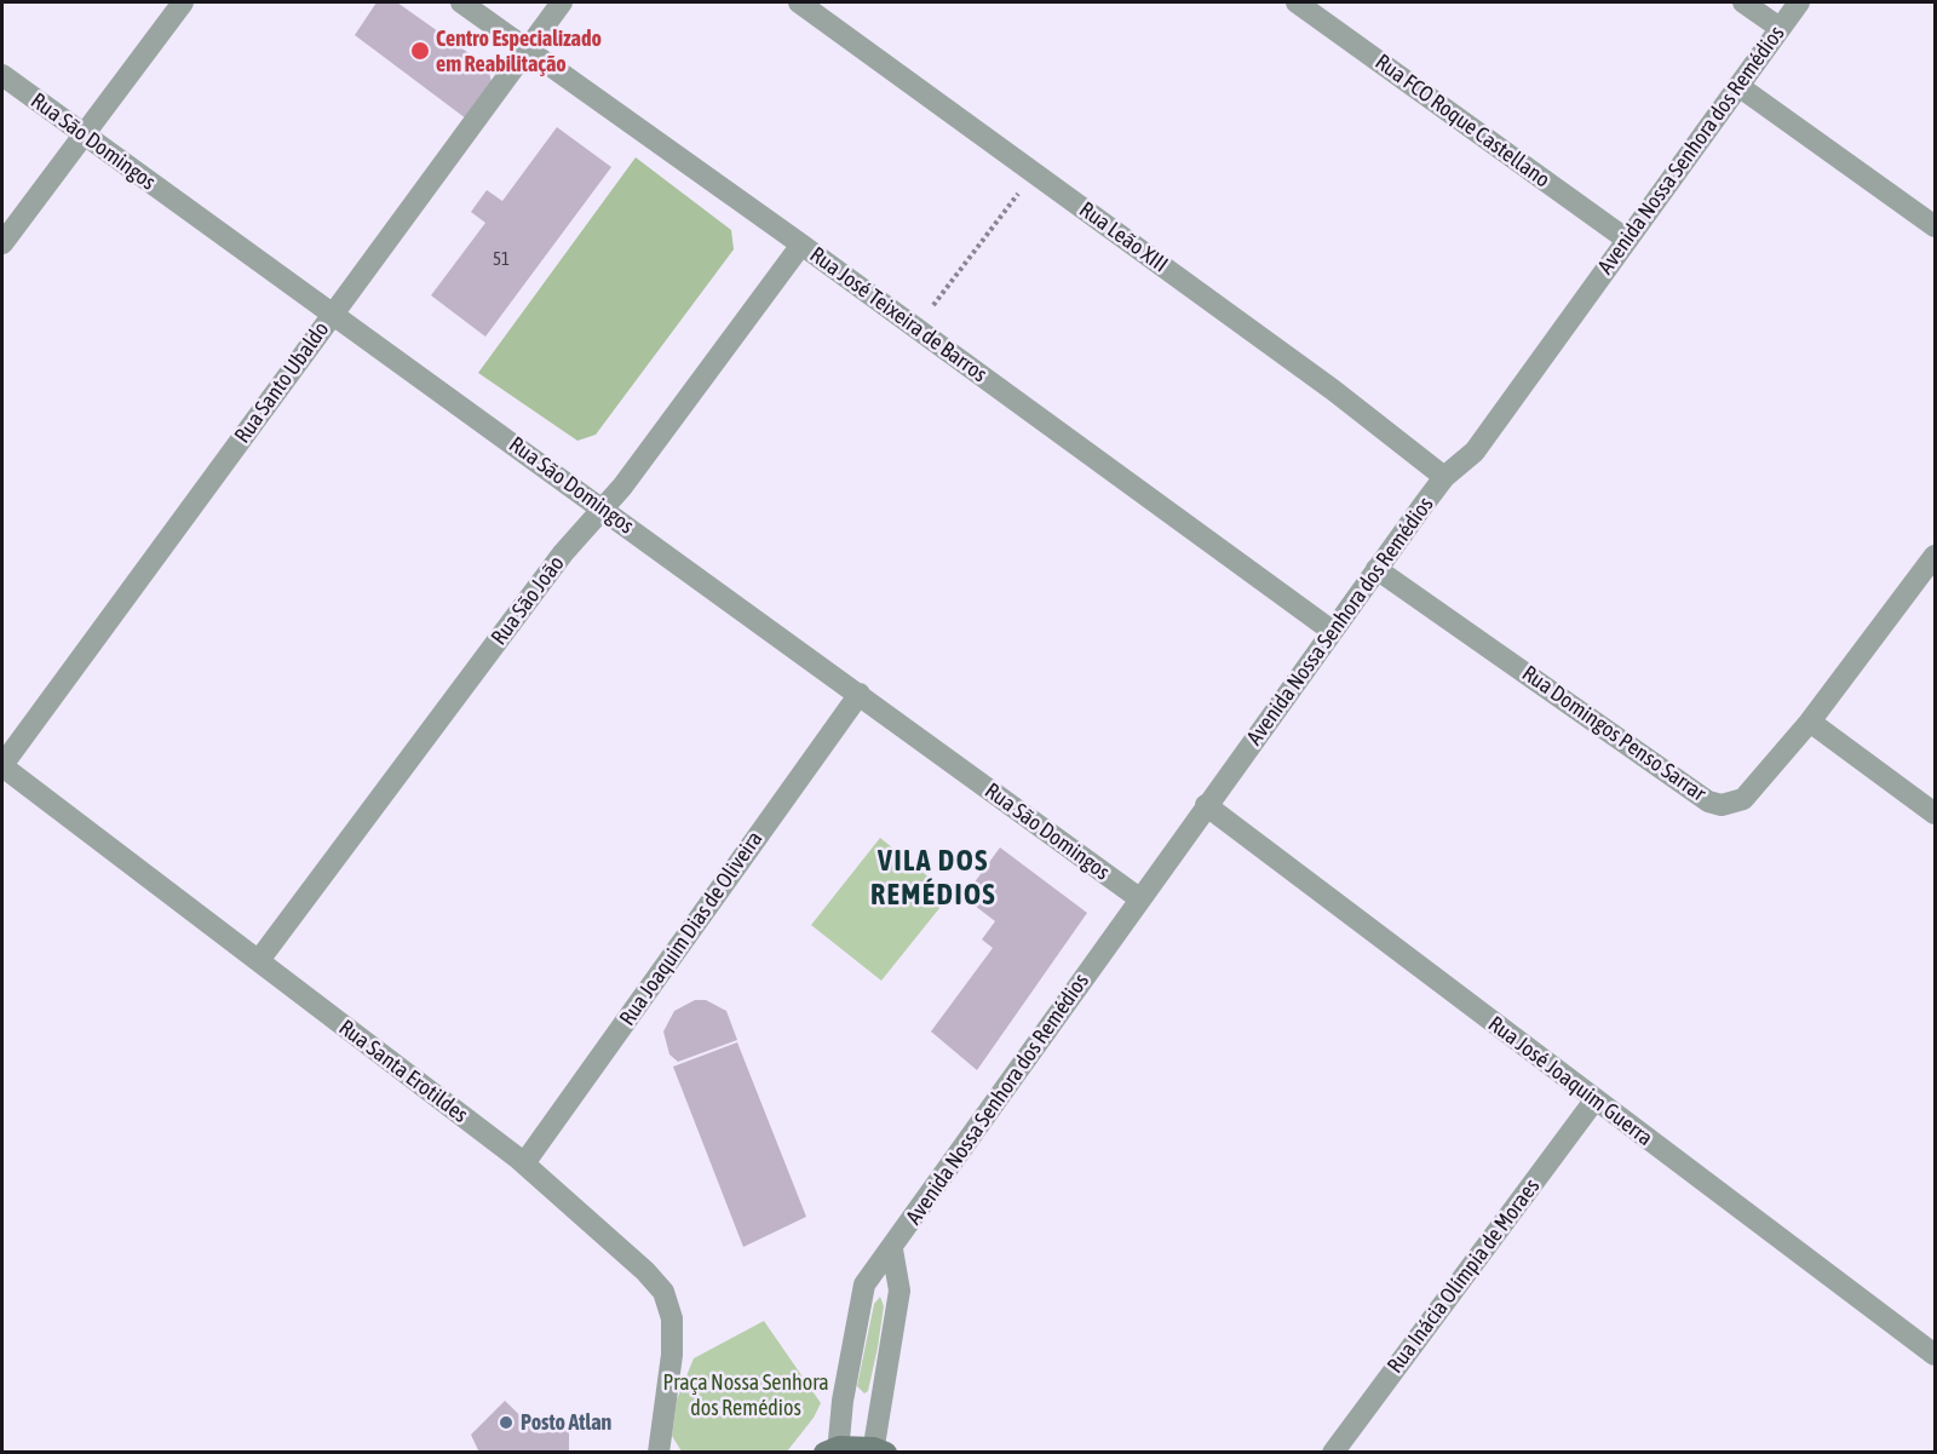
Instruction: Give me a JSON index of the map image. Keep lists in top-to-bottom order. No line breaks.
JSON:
{"streets":{"street":["Rua FCO Roque Castellano","Rua São Domingos","Avenida Nossa Senhora dos Remédios","Rua Leão XIII","Rua José Teixeira de Barros","Rua Santo Ubaldo","Rua São João","Rua Domingos Penso Sarrar","Rua Joaquim Dias de Oliveira","Rua Santa Erotildes","Rua José Joaquim Guerra","Rua Inácia Olímpia de Moraes"]},"crossings":[["Rua FCO Roque Castellano","Avenida Nossa Senhora dos Remédios"],["Rua São Domingos","Avenida Nossa Senhora dos Remédios"],["Rua São Domingos","Rua Santo Ubaldo"],["Rua São Domingos","Rua São João"],["Rua São Domingos","Rua Joaquim Dias de Oliveira"],["Avenida Nossa Senhora dos Remédios","Rua Leão XIII"],["Avenida Nossa Senhora dos Remédios","Rua José Teixeira de Barros"],["Avenida Nossa Senhora dos Remédios","Rua Domingos Penso Sarrar"],["Avenida Nossa Senhora dos Remédios","Rua José Joaquim Guerra"],["Rua José Teixeira de Barros","Rua Santo Ubaldo"],["Rua José Teixeira de Barros","Rua São João"],["Rua Santo Ubaldo","Rua Santa Erotildes"],["Rua São João","Rua Santa Erotildes"],["Rua Joaquim Dias de Oliveira","Rua Santa Erotildes"],["Rua José Joaquim Guerra","Rua Inácia Olímpia de Moraes"]],"districts":["VILA DOS REMÉDIOS"],"parks":["Praça Nossa Senhora dos Remédios"],"places":["Centro Especializado em Reabilitação","Posto Atlan"],"house_numbers":["51"]}
